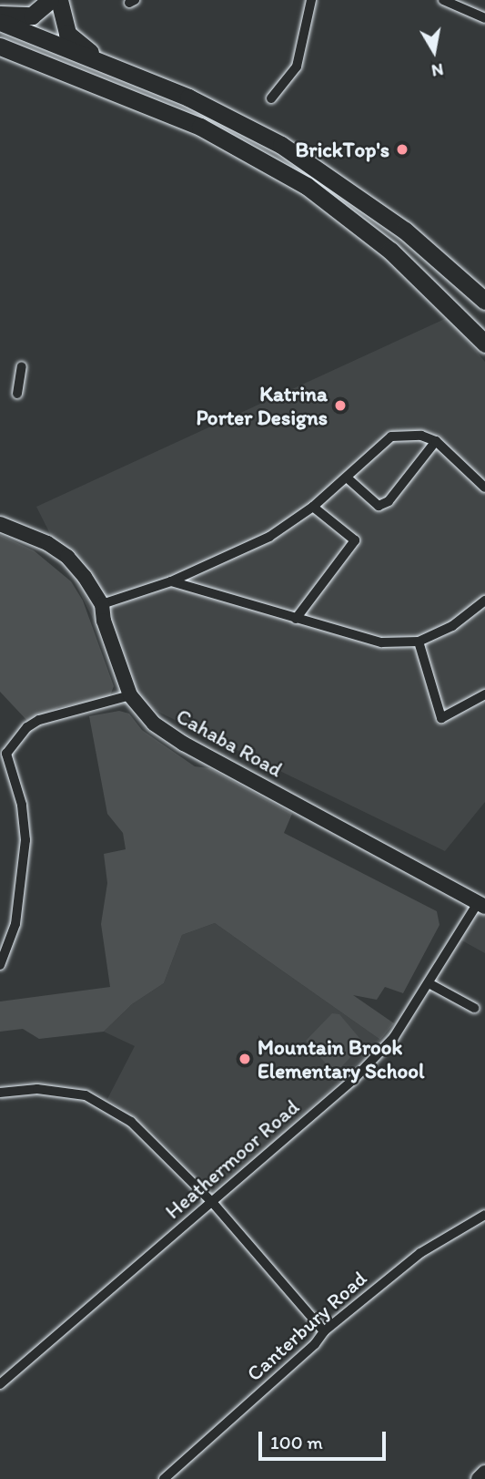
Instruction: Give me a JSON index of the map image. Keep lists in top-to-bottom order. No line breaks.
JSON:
{"streets":{"street":["Cahaba Road","Heathermoor Road","Canterbury Road"]},"crossings":[["Cahaba Road","Heathermoor Road"]],"places":["BrickTop's","Katrina Porter Designs","Mountain Brook Elementary School"],"scale_bar":"100 m","north":"bottom"}
